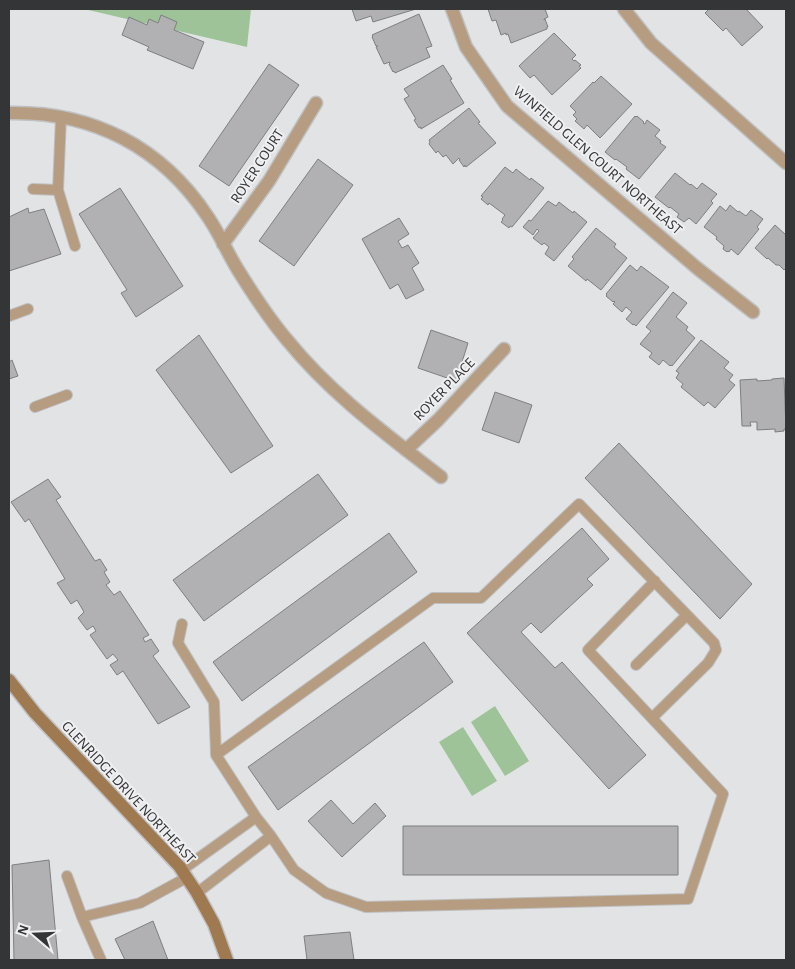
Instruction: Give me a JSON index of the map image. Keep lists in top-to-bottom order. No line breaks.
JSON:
{"streets":{"main road":["GLENRIDGE DRIVE NORTHEAST"],"street":["WINFIELD GLEN COURT NORTHEAST","ROYER COURT","ROYER PLACE"]},"north":"left"}
